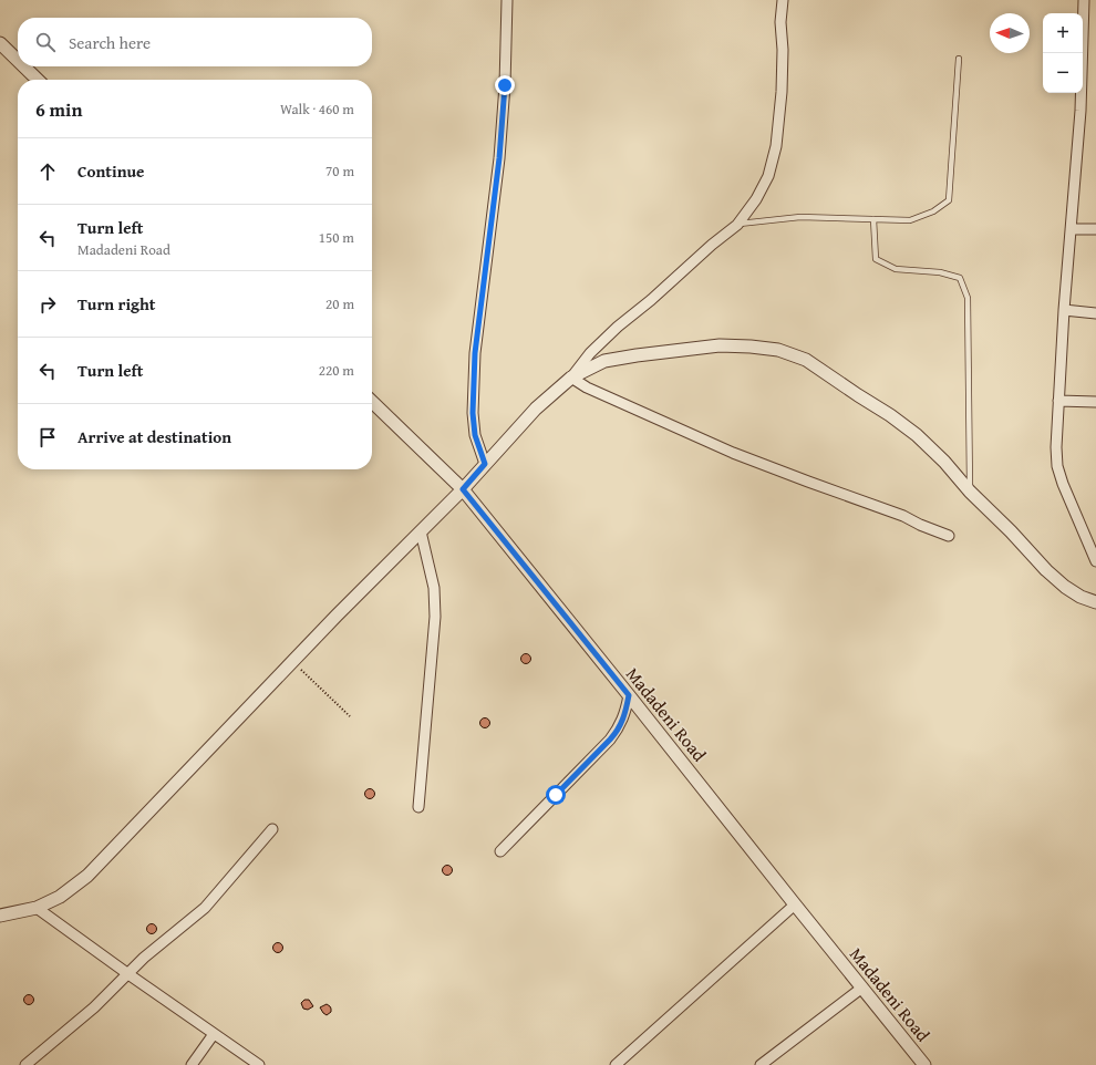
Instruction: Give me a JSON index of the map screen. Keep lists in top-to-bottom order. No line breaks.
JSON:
{"streets":{"street":["Madadeni Road"]},"north":"left","page":{"map_buttons":["+","−"],"search":"Search here","heading":["6 min","Walk · 460 m"],"list":[["Continue","70 m"],["Turn left","Madadeni Road","150 m"],["Turn right","20 m"],["Turn left","220 m"],"Arrive at destination"]}}
